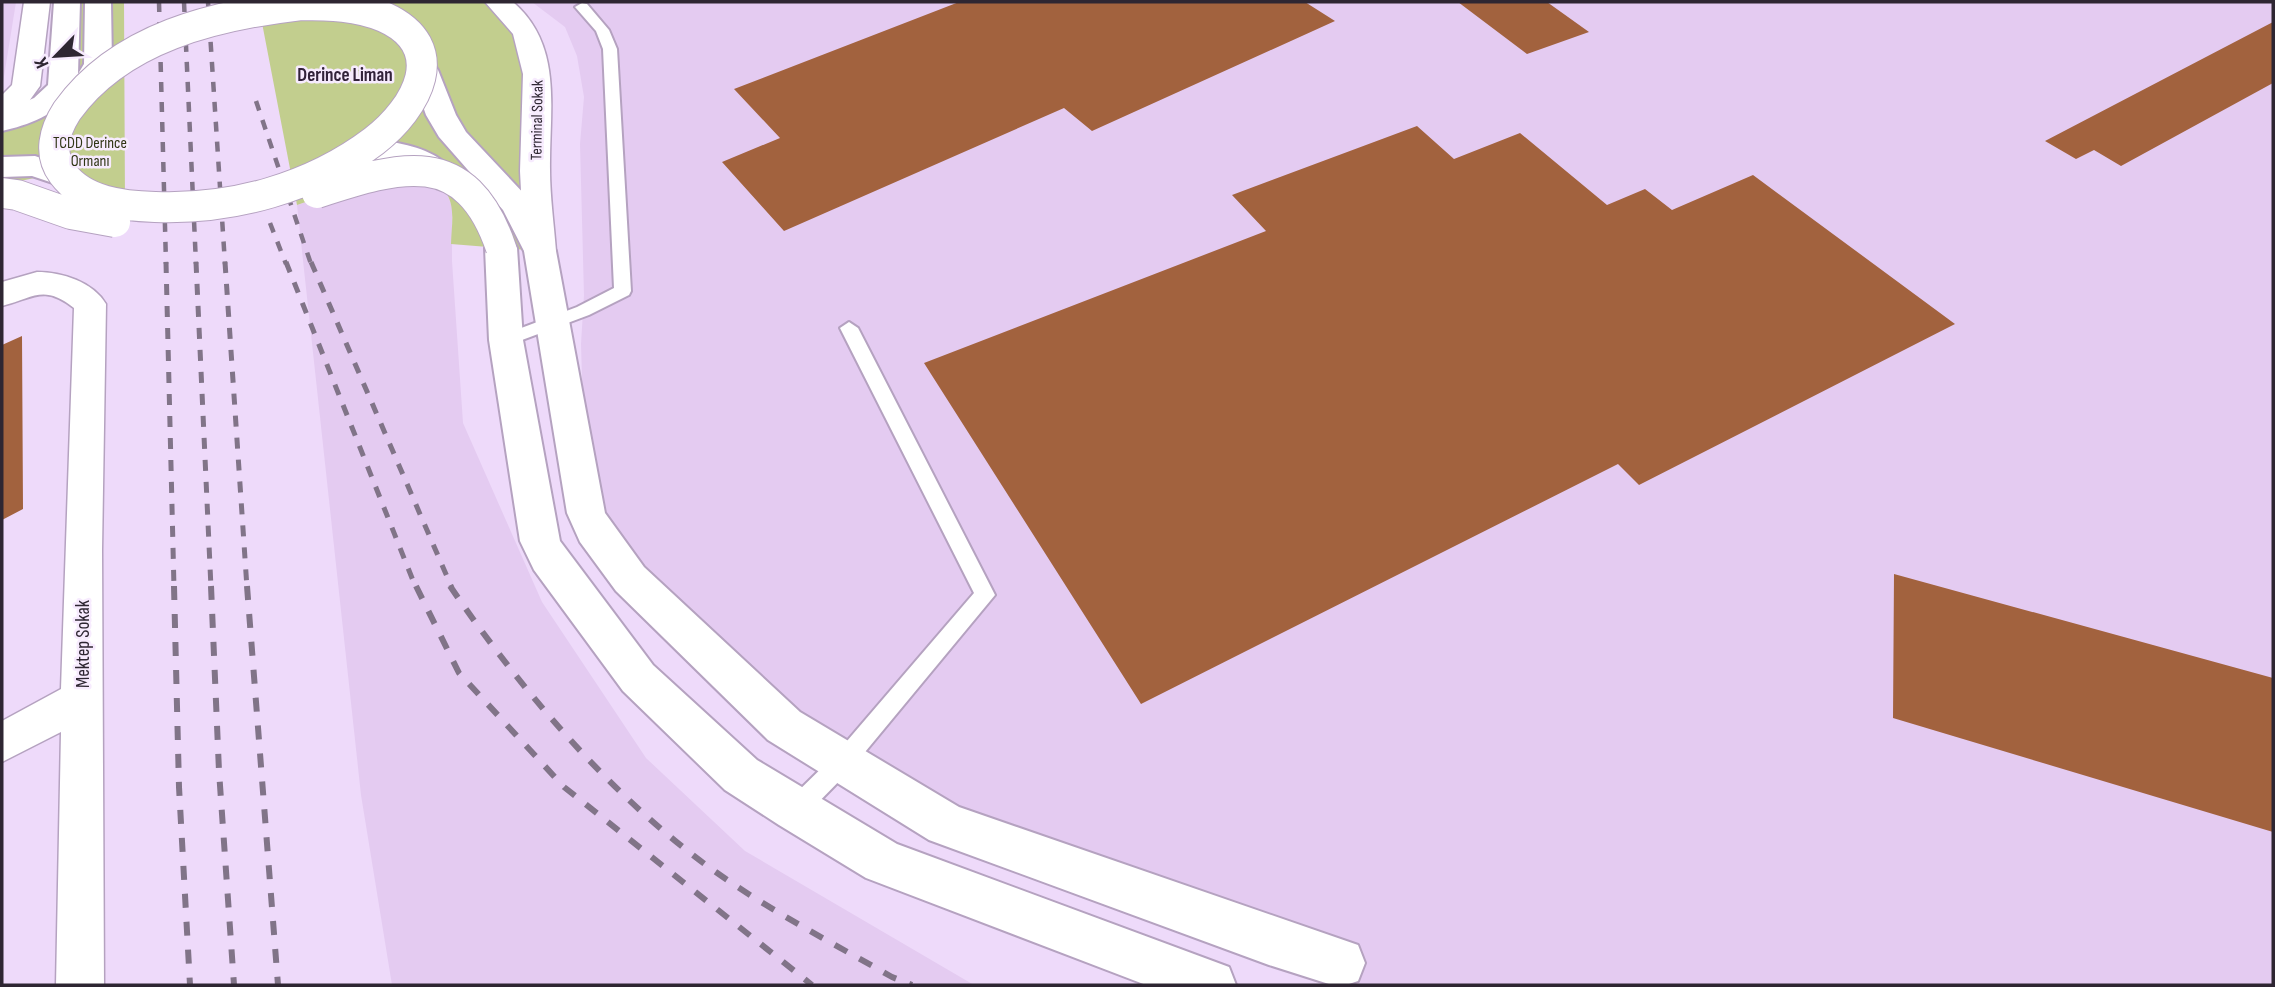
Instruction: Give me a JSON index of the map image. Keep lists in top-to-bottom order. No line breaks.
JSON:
{"streets":{"street":["Terminal Sokak","Mektep Sokak"]},"districts":["Derince Liman"],"parks":["TCDD Derince Ormanı"],"north":"bottom left"}
